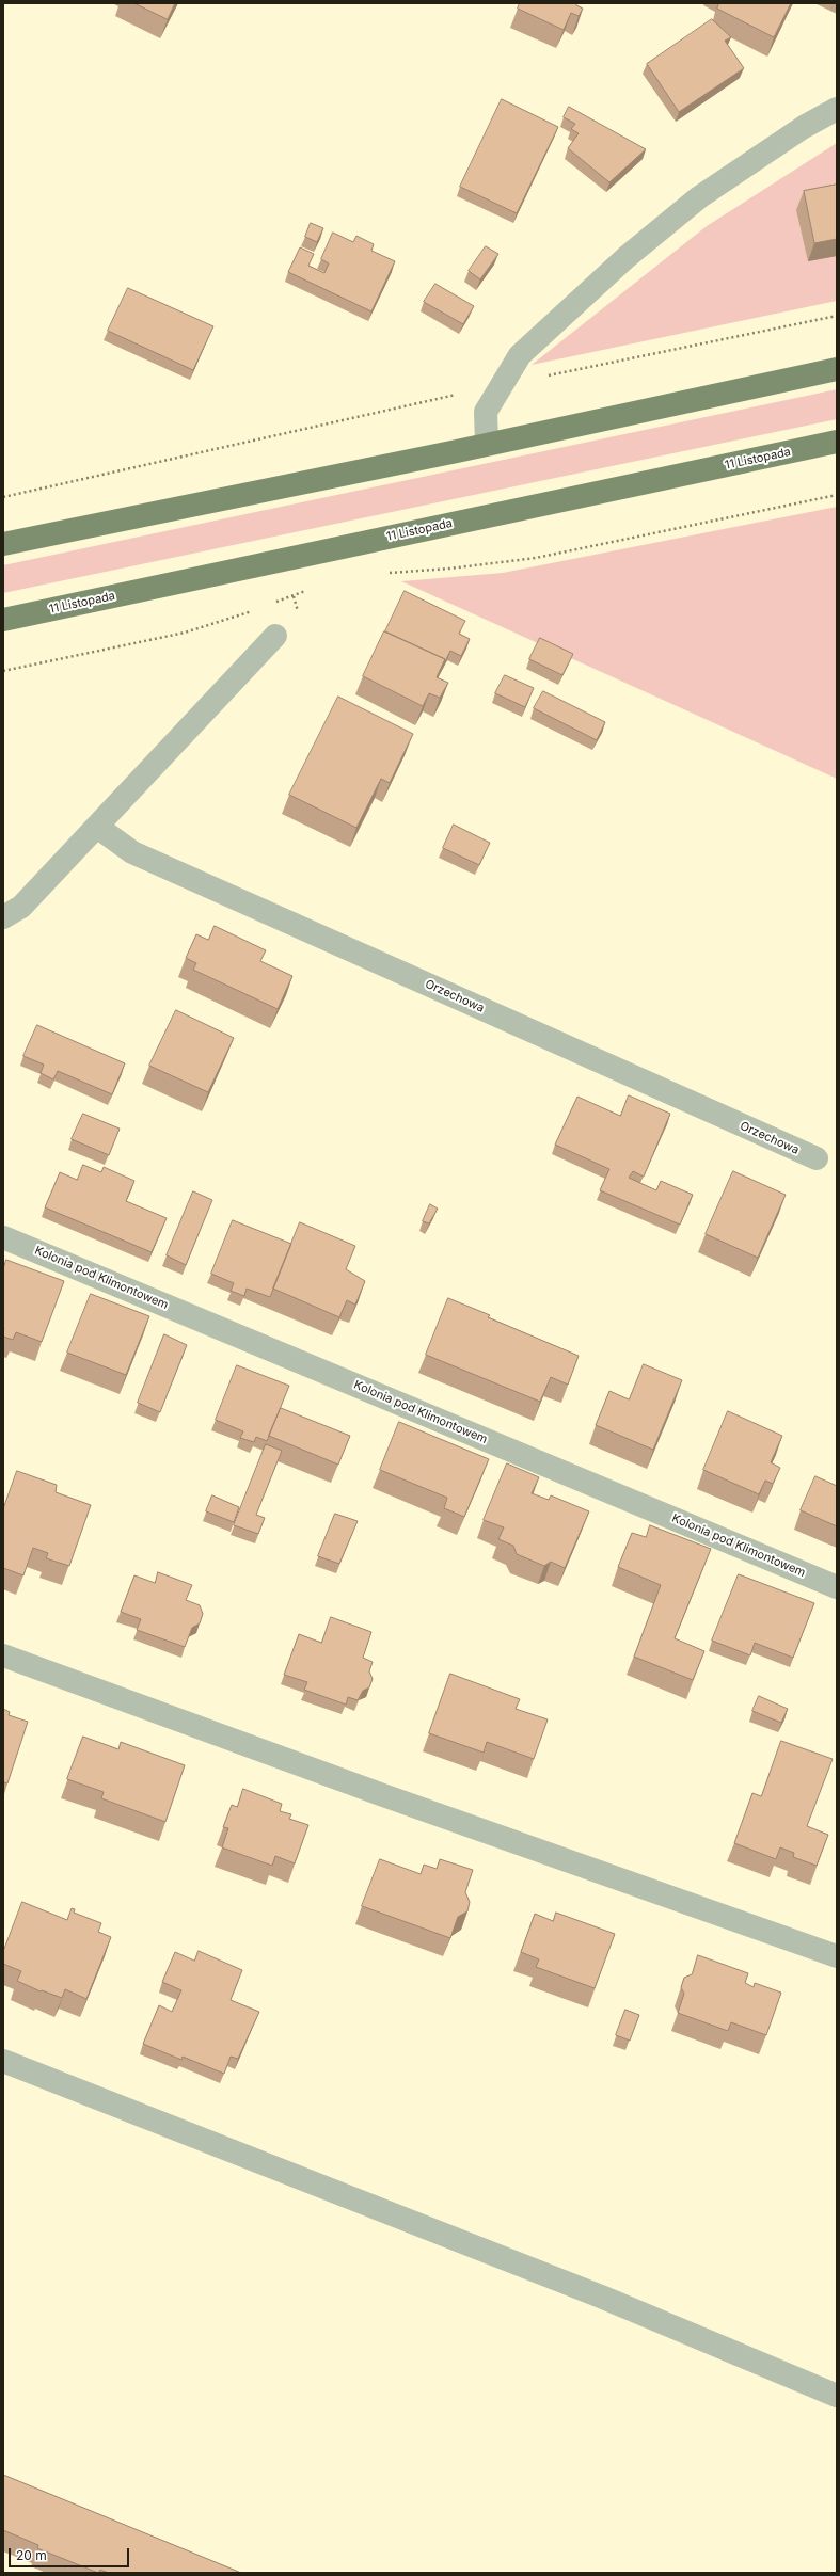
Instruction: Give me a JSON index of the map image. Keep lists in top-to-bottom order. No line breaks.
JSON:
{"streets":{"main road":["11 Listopada"],"street":["Orzechowa","Kolonia pod Klimontowem"]},"scale_bar":"20 m"}
